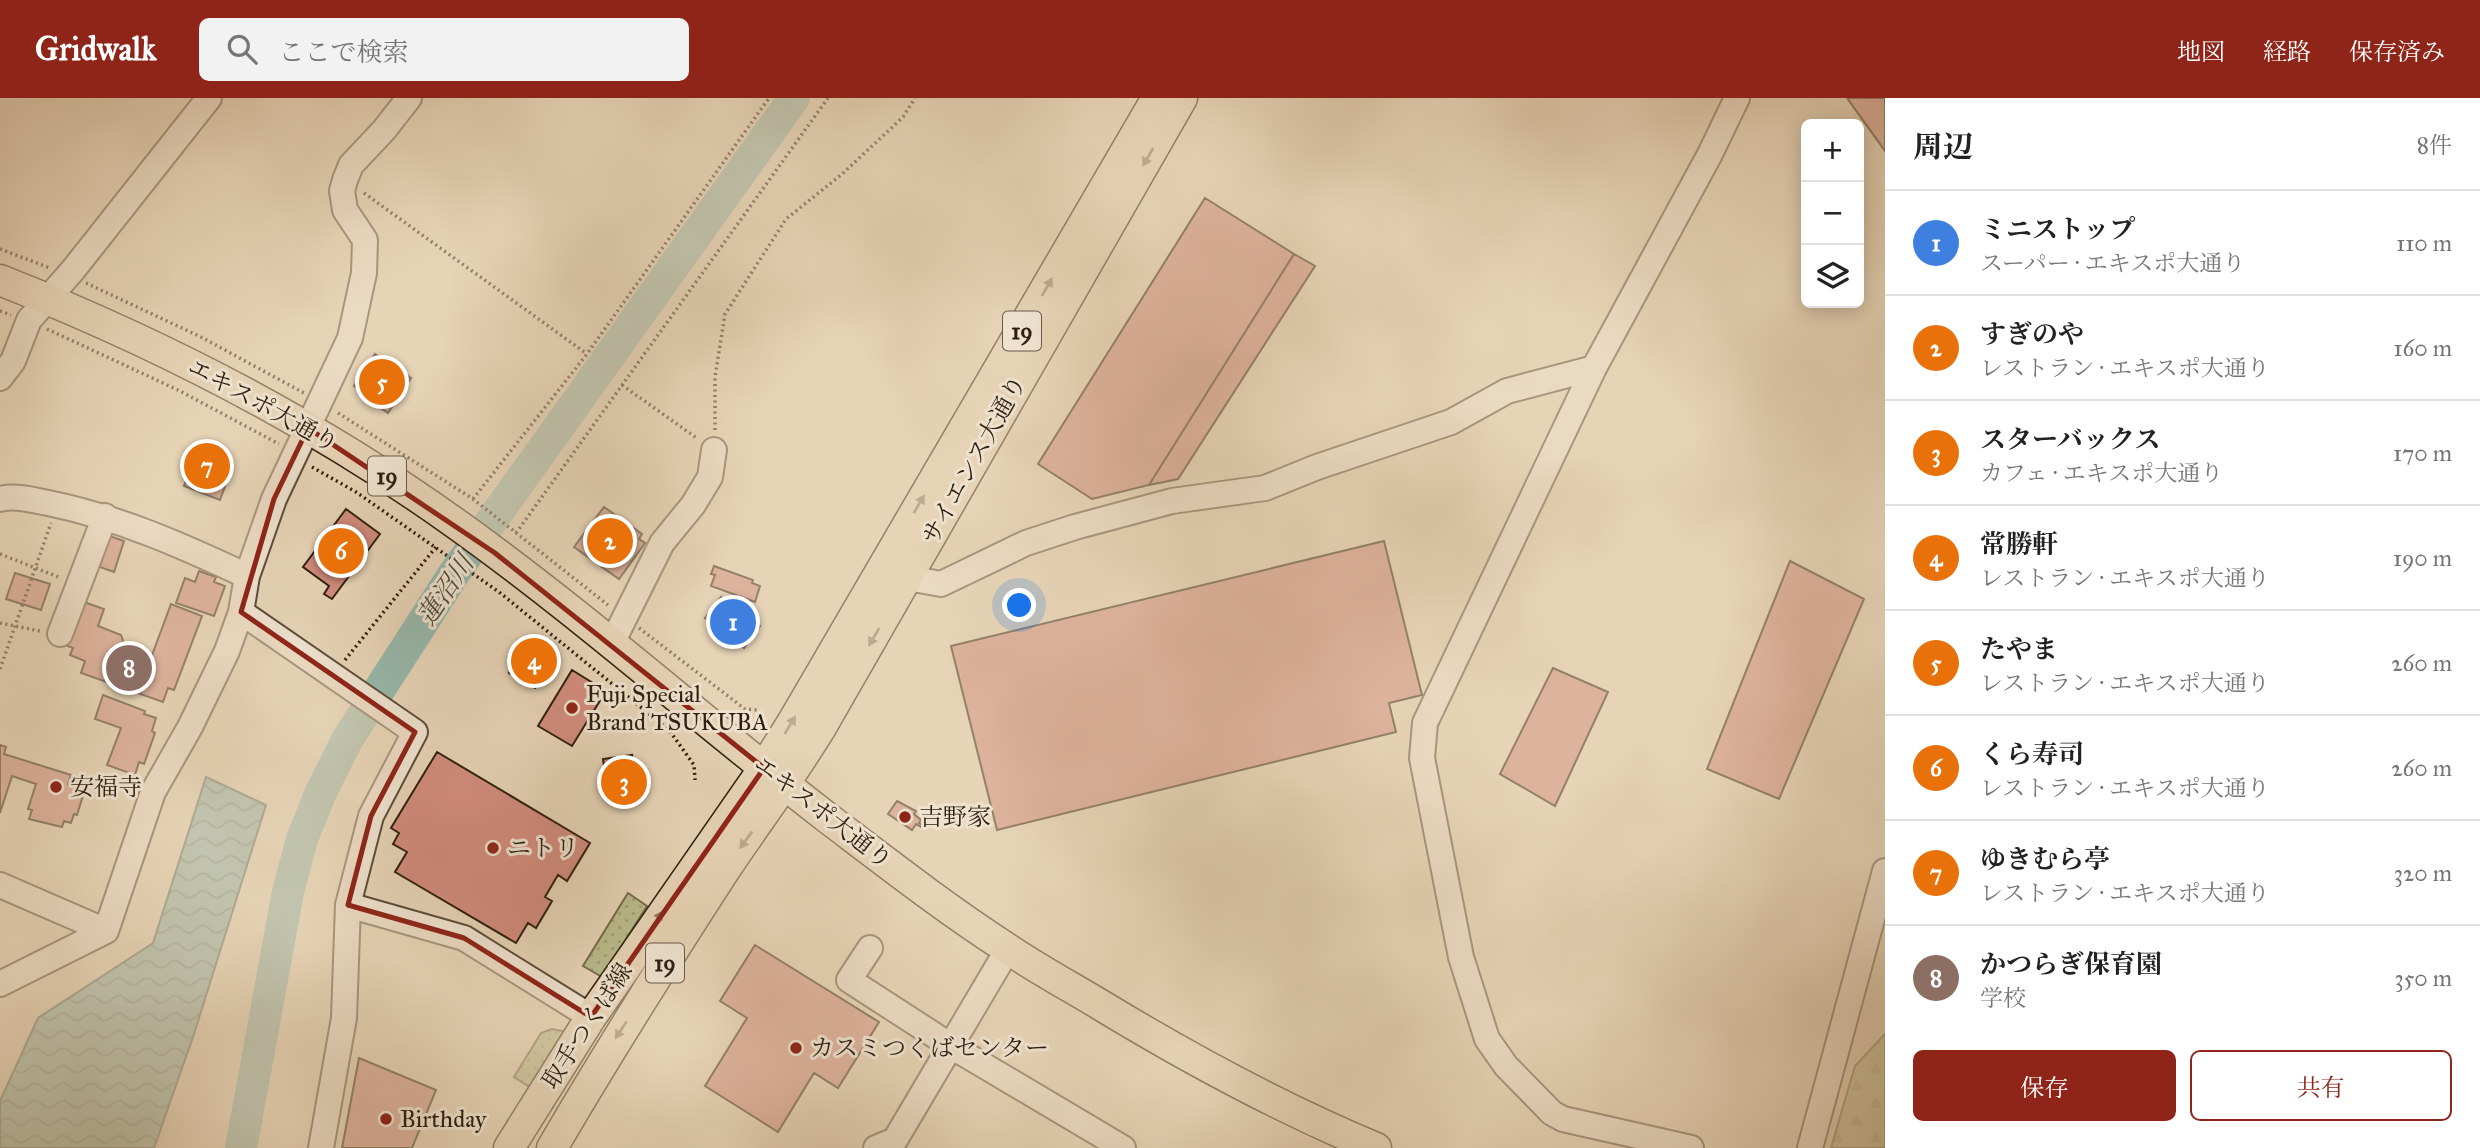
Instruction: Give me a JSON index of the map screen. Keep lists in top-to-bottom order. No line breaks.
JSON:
{"streets":{"main road":["19","エキスポ大通り","サイエンス大通り","取手つくば線"]},"crossings":[["エキスポ大通り","サイエンス大通り"],["エキスポ大通り","取手つくば線"],["サイエンス大通り","取手つくば線"]],"water":["蓮沼川"],"places":["Fuji Special Brand TSUKUBA","安福寺","吉野家","ニトリ","カスミつくばセンター","Birthday"],"page":{"header":"Gridwalk","search":"ここで検索","nav":["地図","経路","保存済み"],"heading":["周辺","8件"],"map_buttons":["+","−"],"list":[{"mark":"1","name":"ミニストップ","note":"スーパー · エキスポ大通り","value":"110 m"},{"mark":"2","name":"すぎのや","note":"レストラン · エキスポ大通り","value":"160 m"},{"mark":"3","name":"スターバックス","note":"カフェ · エキスポ大通り","value":"170 m"},{"mark":"4","name":"常勝軒","note":"レストラン · エキスポ大通り","value":"190 m"},{"mark":"5","name":"たやま","note":"レストラン · エキスポ大通り","value":"260 m"},{"mark":"6","name":"くら寿司","note":"レストラン · エキスポ大通り","value":"260 m"},{"mark":"7","name":"ゆきむら亭","note":"レストラン · エキスポ大通り","value":"320 m"},{"mark":"8","name":"かつらぎ保育園","note":"学校","value":"350 m"}],"pins":["5","7","2","6","1","4","8","3"],"buttons":["保存","共有"]}}
